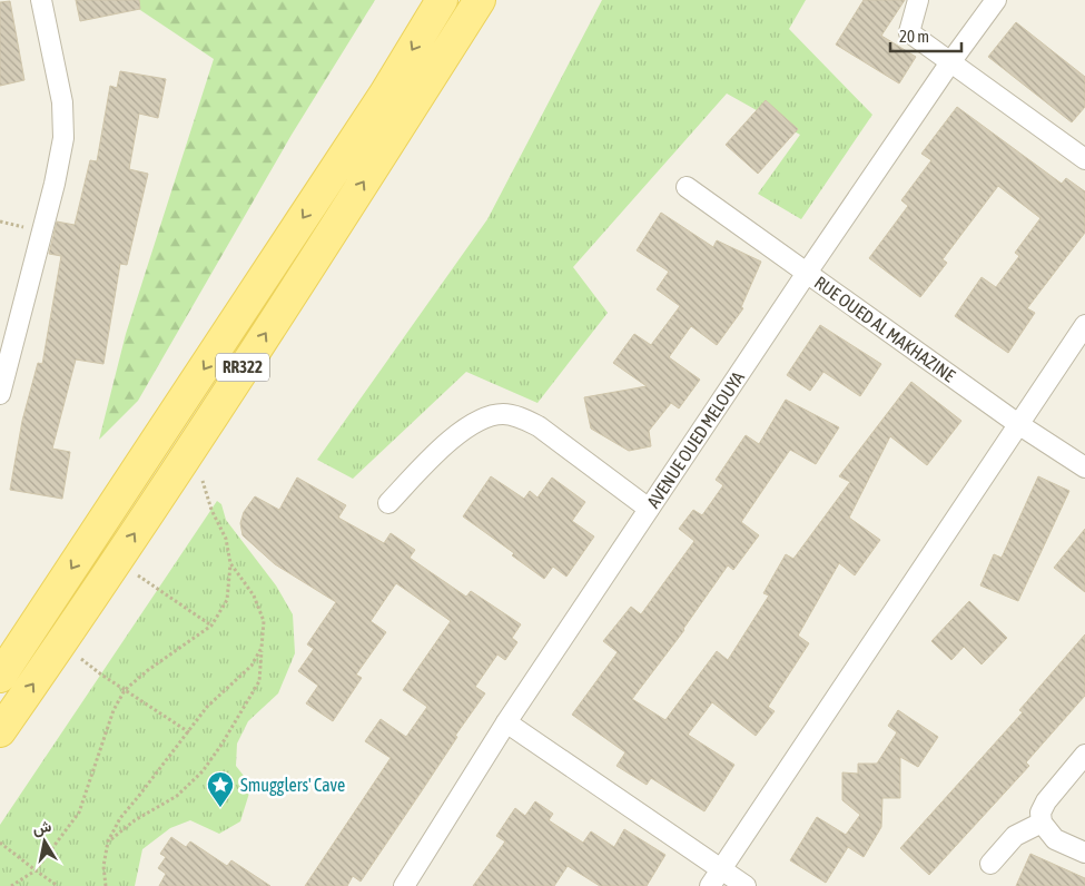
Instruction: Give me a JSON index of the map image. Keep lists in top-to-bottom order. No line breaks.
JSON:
{"streets":{"main road":["RR322"],"street":["RUE OUED AL MAKHAZINE","AVENUE OUED MELOUYA"]},"crossings":[["RUE OUED AL MAKHAZINE","AVENUE OUED MELOUYA"]],"places":{"place":["Smugglers' Cave"]},"scale_bar":"20 m","north":"top"}
